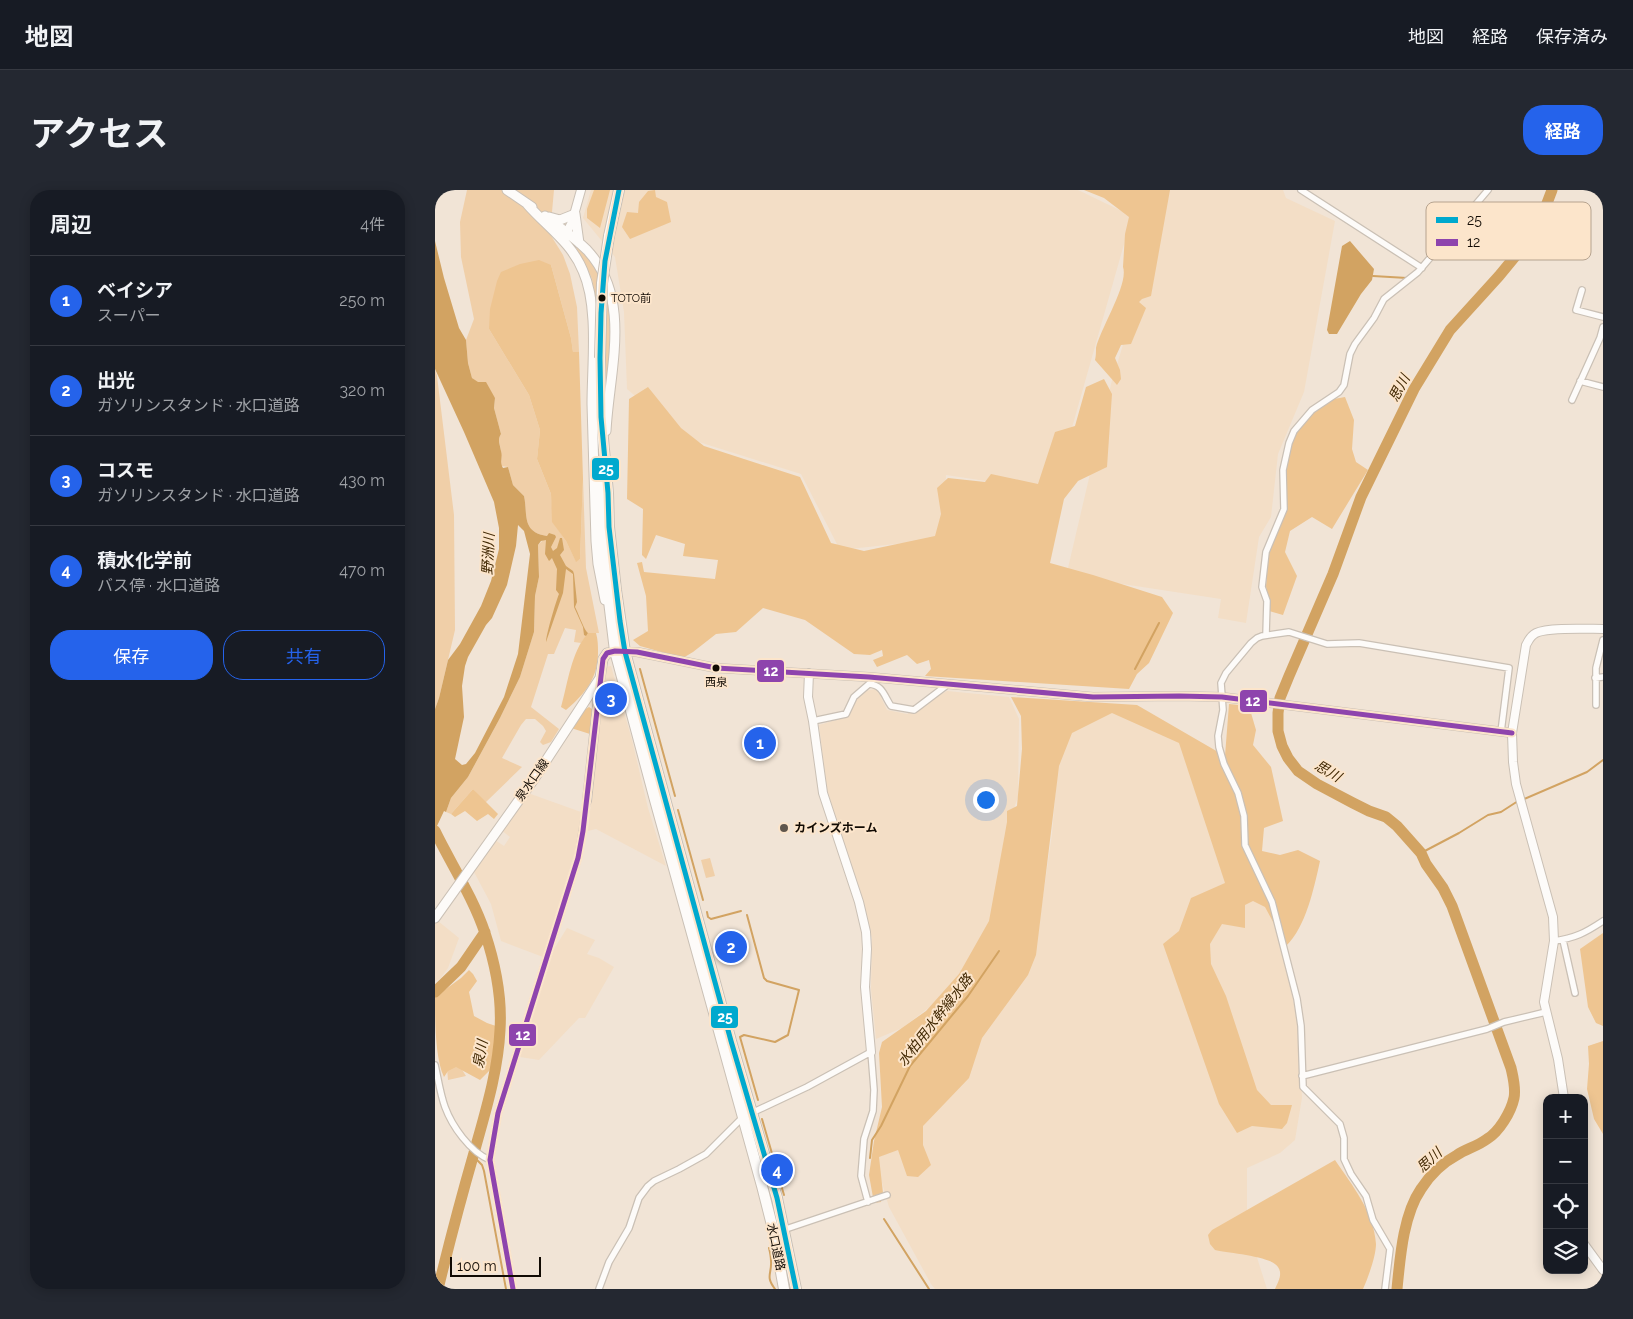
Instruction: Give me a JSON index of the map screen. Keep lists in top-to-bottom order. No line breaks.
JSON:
{"streets":{"highway":["水口道路"],"main road":["泉水口線"]},"crossings":[["泉水口線","水口道路"]],"water":["思川","野洲川","水柏用水幹線水路","泉川"],"places":["TOTO前","西泉","カインズホーム"],"lines":["transit line 25","transit line 12"],"legend":["25","12"],"scale_bar":"100 m","page":{"header":"地図","nav":["地図","経路","保存済み"],"title":"アクセス","buttons":["経路",["保存","共有"]],"heading":["周辺","4件"],"list":[{"mark":"1","name":"ベイシア","note":"スーパー","value":"250 m"},{"mark":"2","name":"出光","note":"ガソリンスタンド · 水口道路","value":"320 m"},{"mark":"3","name":"コスモ","note":"ガソリンスタンド · 水口道路","value":"430 m"},{"mark":"4","name":"積水化学前","note":"バス停 · 水口道路","value":"470 m"}],"pins":["3","1","2","4"],"map_buttons":["+","−"],"scale":"100 m"}}
